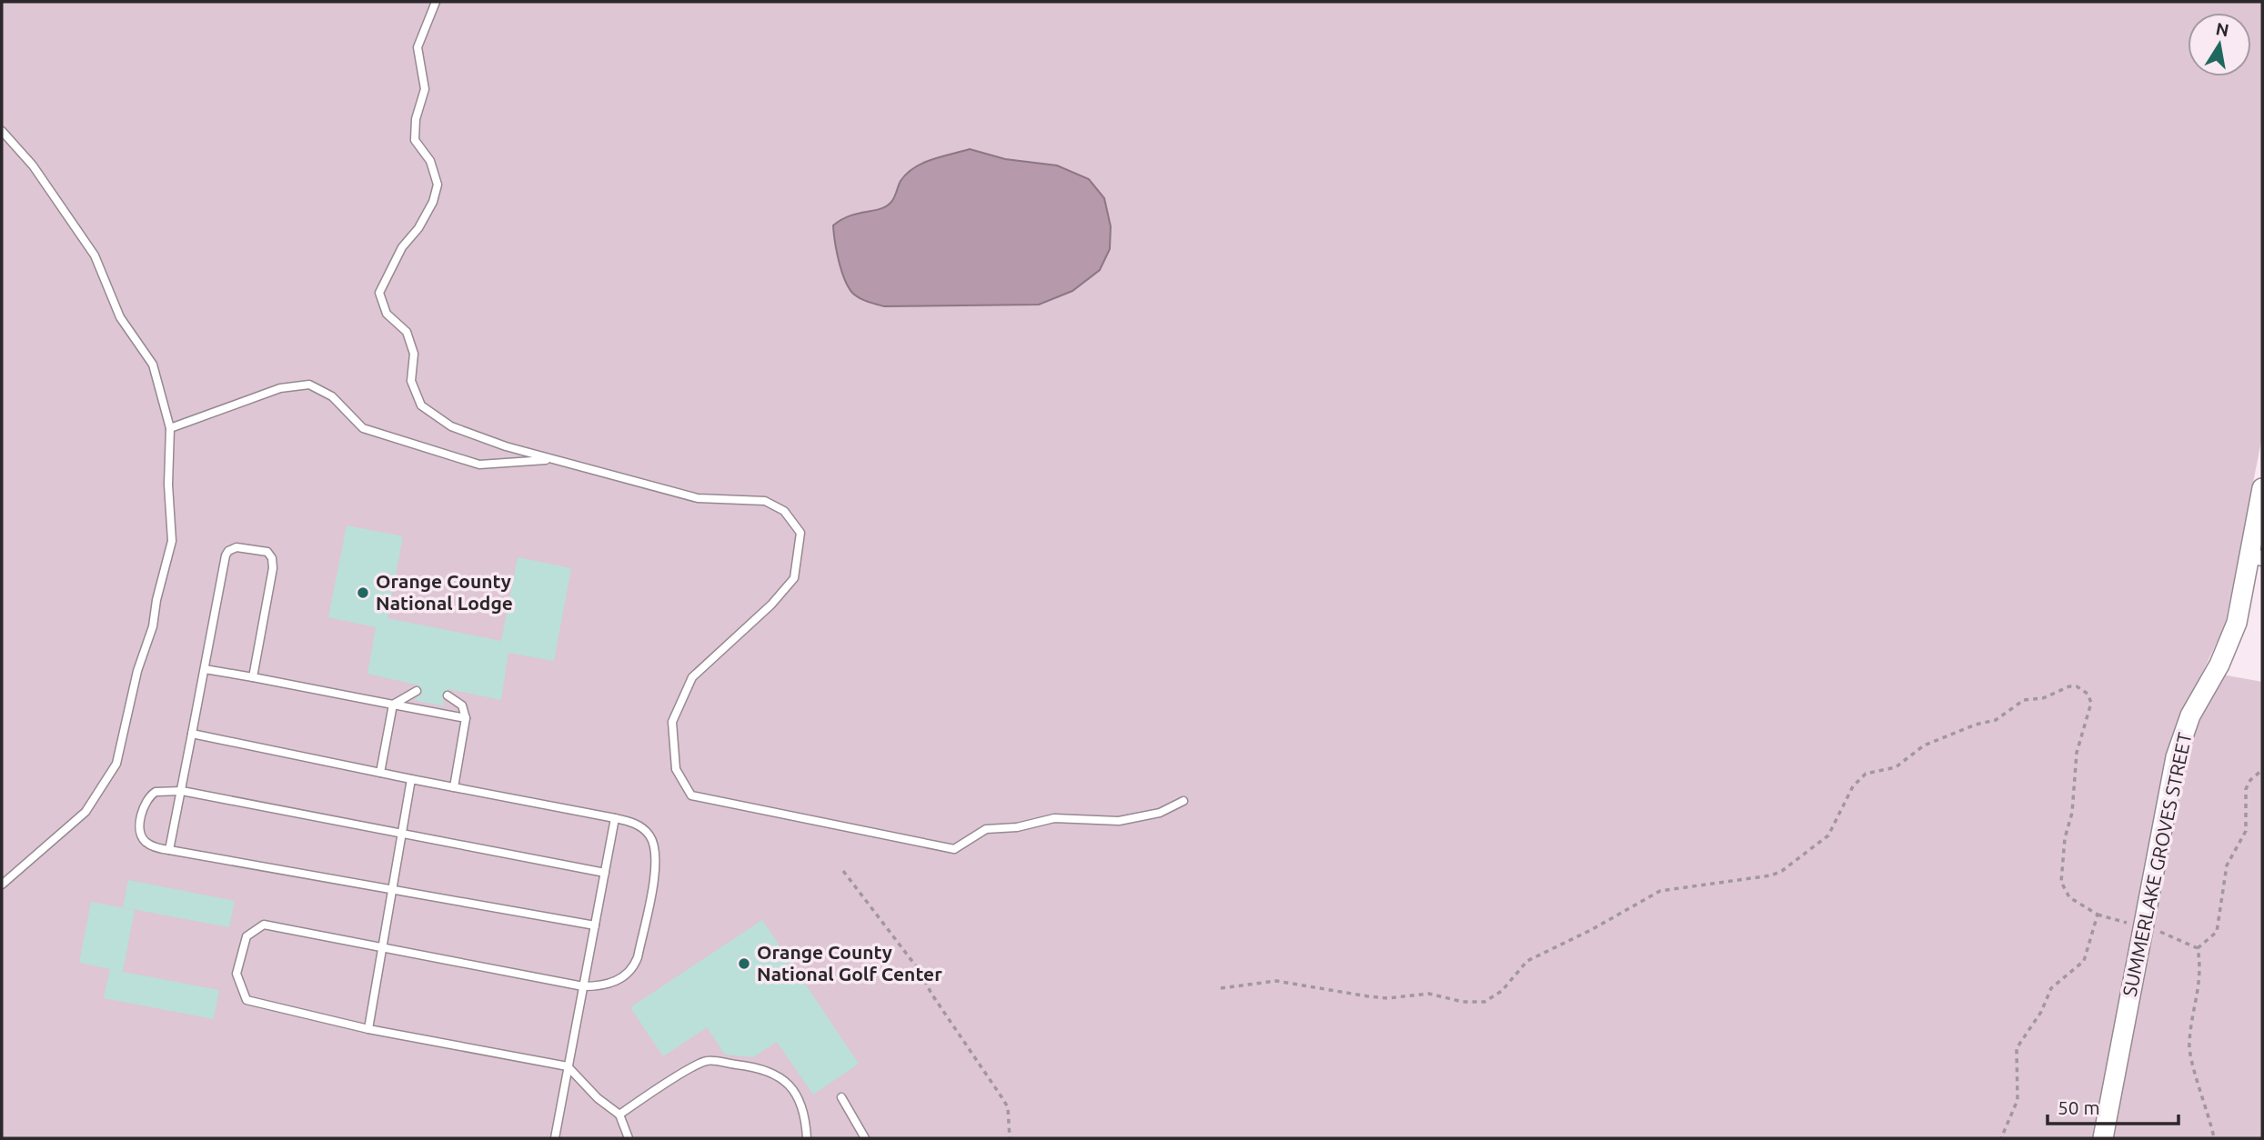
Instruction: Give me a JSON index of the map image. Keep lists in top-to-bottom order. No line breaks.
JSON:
{"streets":{"street":["SUMMERLAKE GROVES STREET"]},"places":["Orange County National Lodge","Orange County National Golf Center"],"scale_bar":"50 m","north":"top"}
